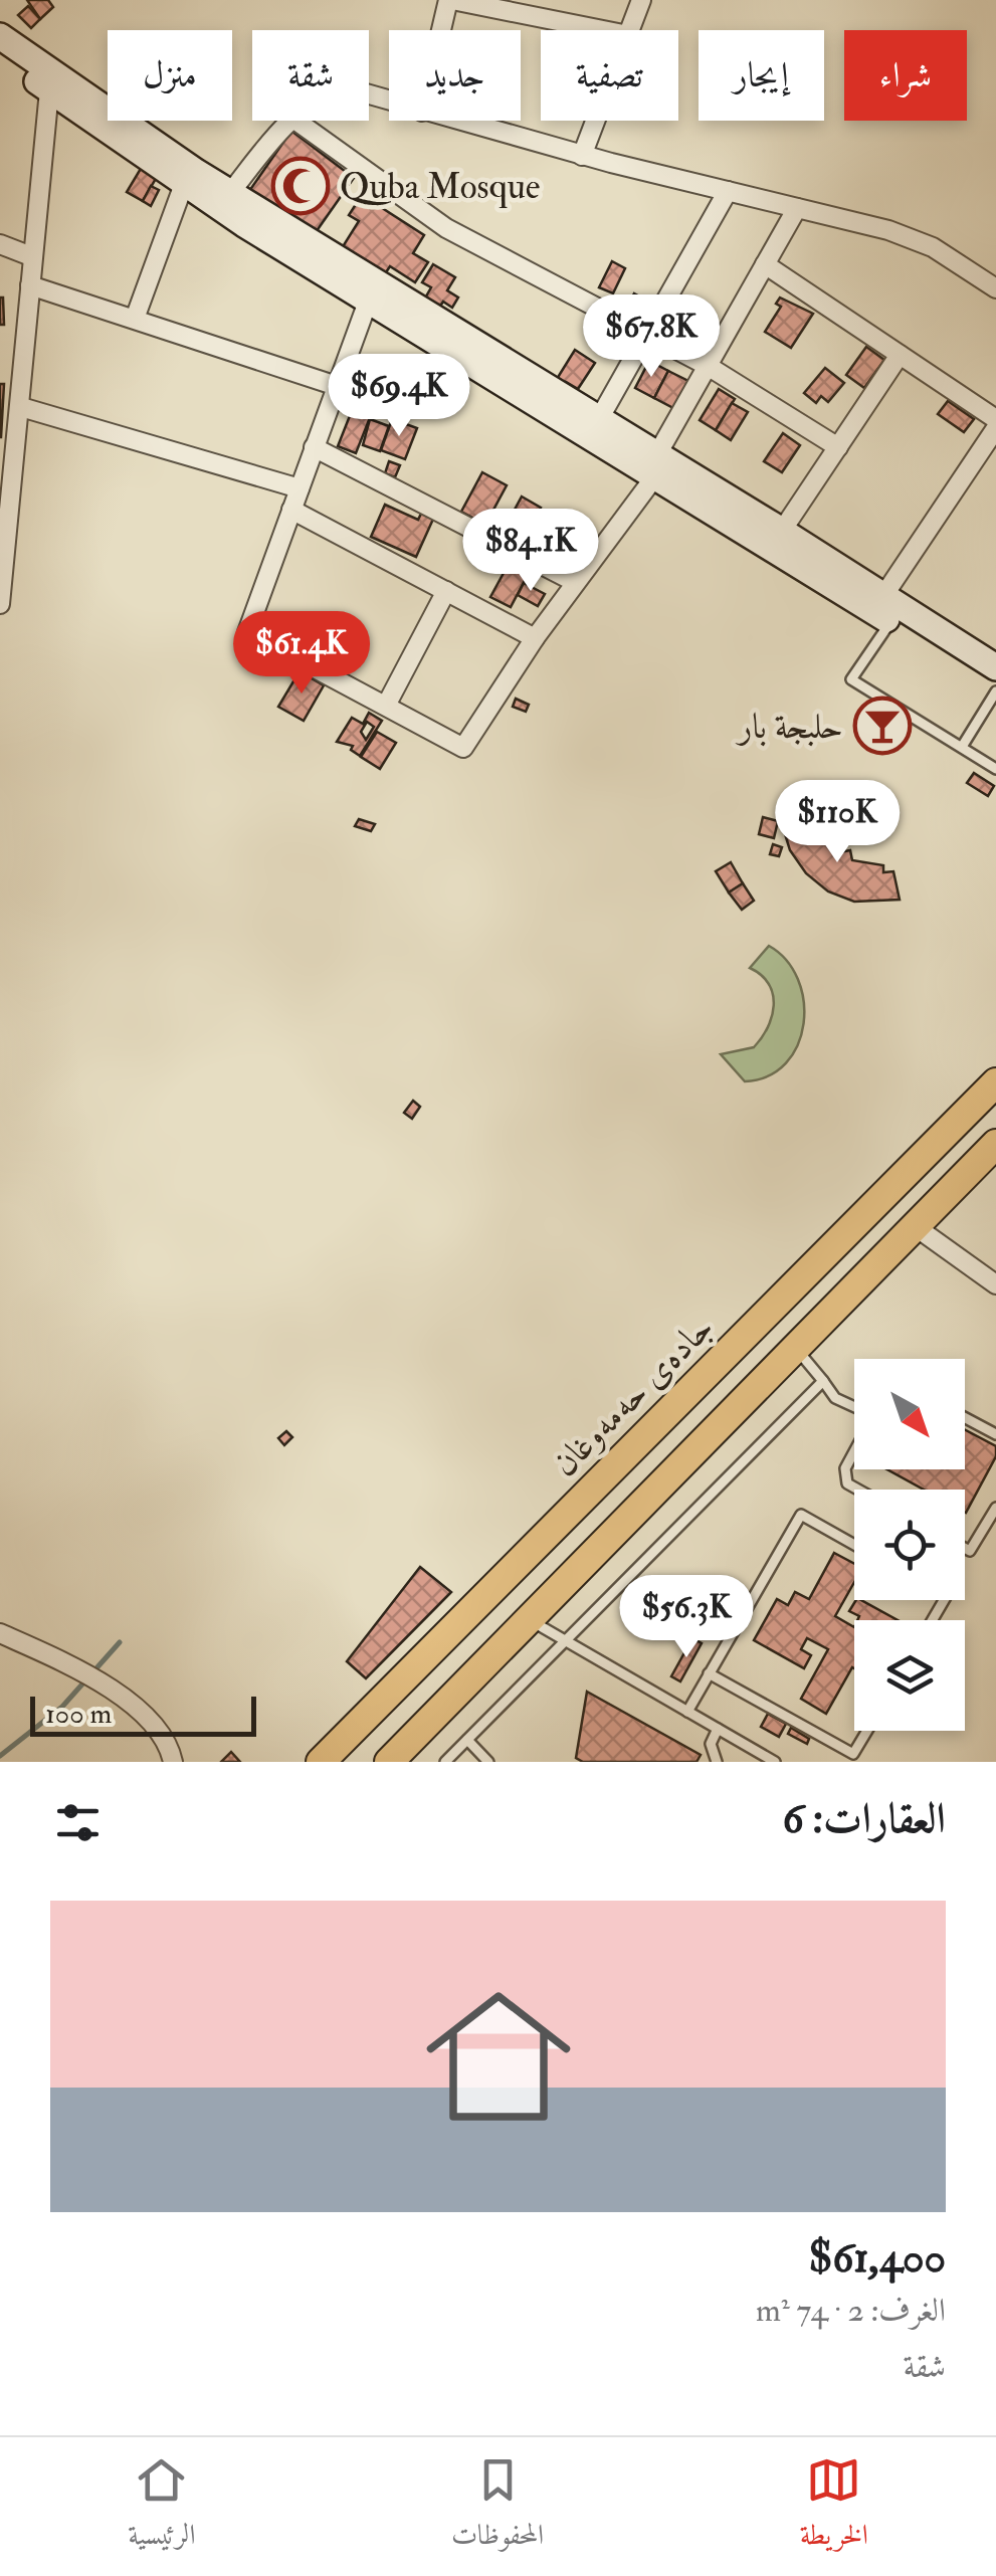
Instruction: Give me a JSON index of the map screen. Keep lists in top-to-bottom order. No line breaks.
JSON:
{"streets":{"main road":["جادەی حەمەوغان"]},"places":{"mosque":["Quba Mosque"],"bar":["حلبجة بار"]},"scale_bar":"100 m","north":"bottom right","page":{"chip":["شراء","إيجار","تصفية","جديد","شقة","منزل"],"price":["$67.8K","$69.4K","$84.1K","$61.4K","$110K","$56.3K"],"scale":"100 m","heading":"العقارات: 6","list":[{"name":"$61,400","note":"الغرف: 2 · 74 m² · شقة"}],"tabs":["الخريطة","المحفوظات","الرئيسية"]}}
